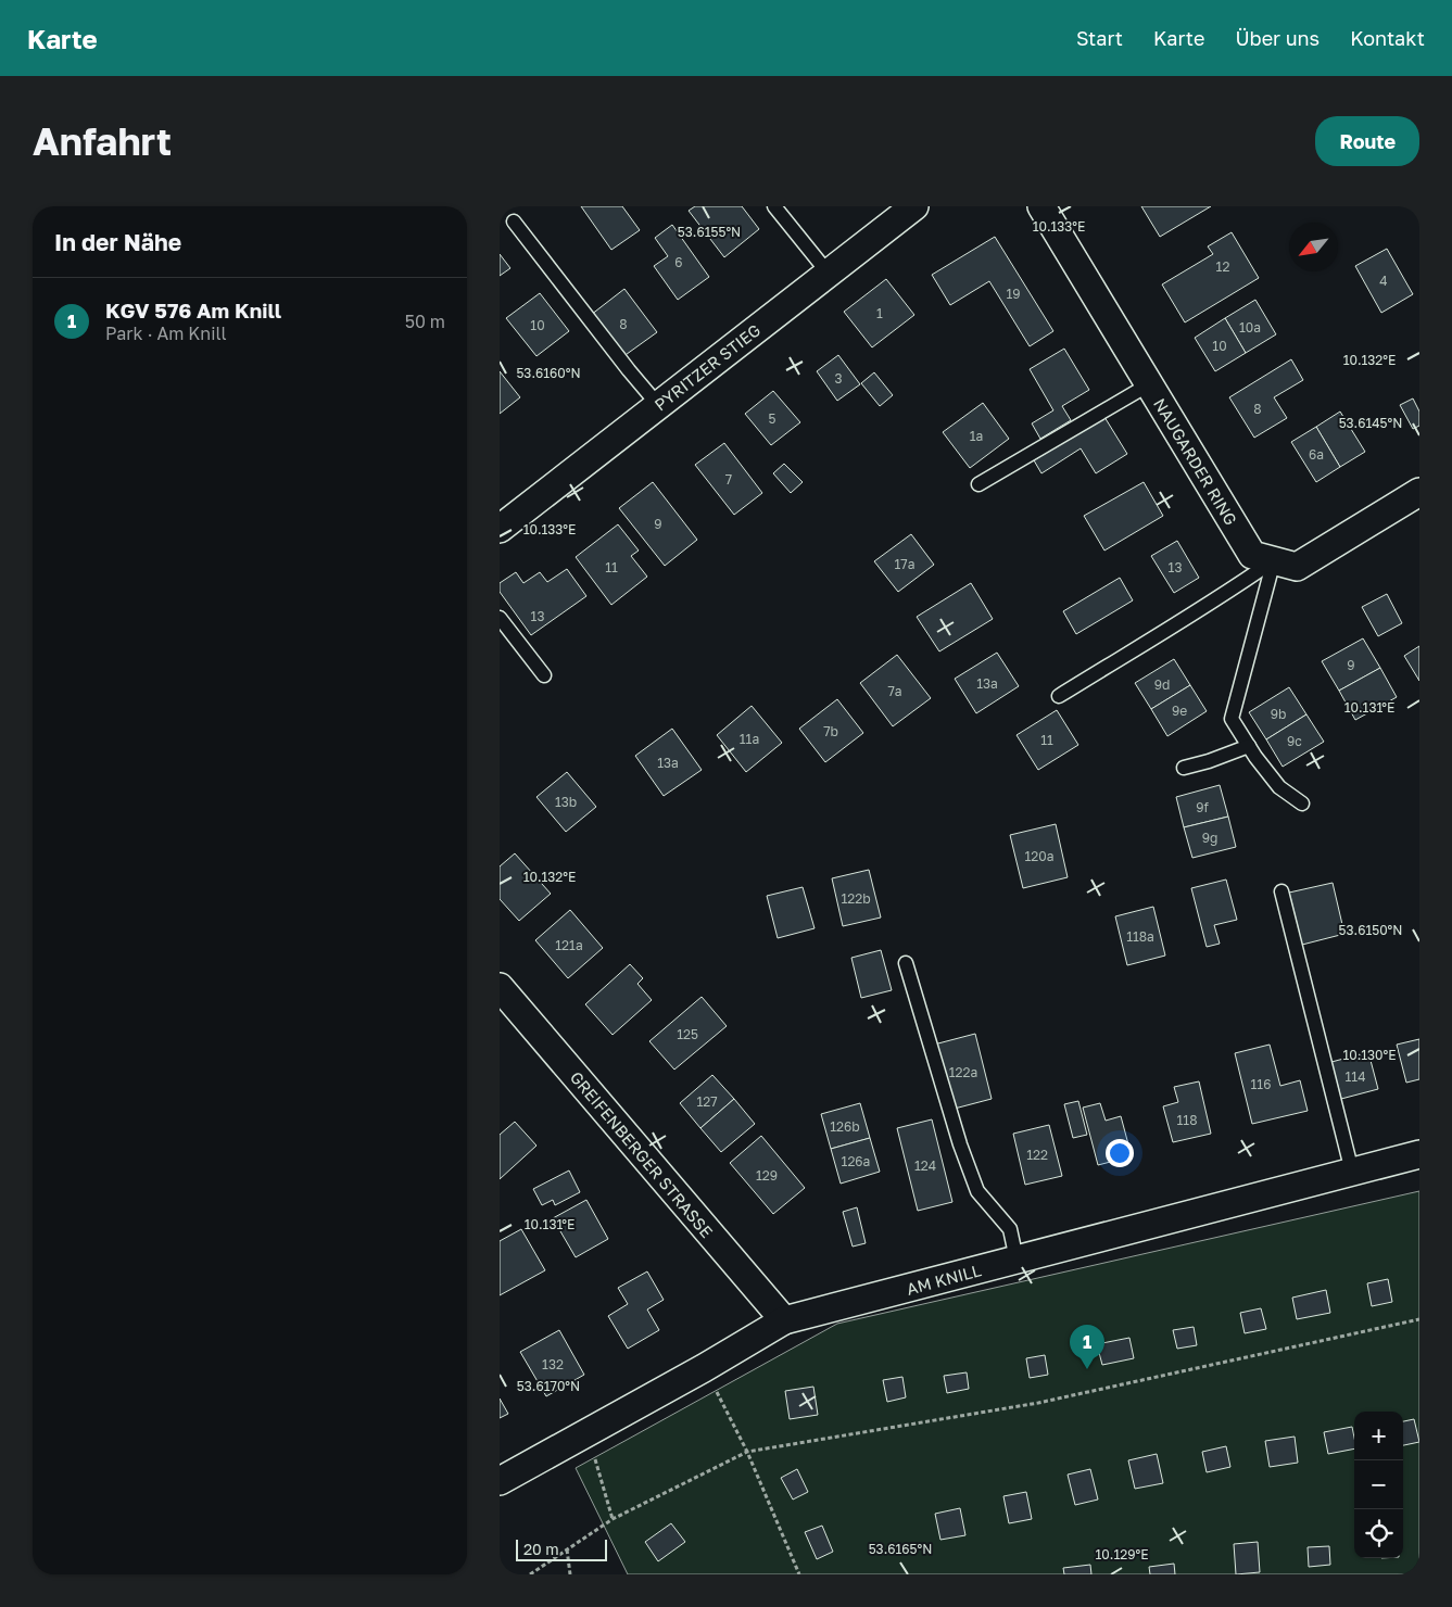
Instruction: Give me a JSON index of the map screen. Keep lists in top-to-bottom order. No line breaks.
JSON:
{"streets":{"street":["PYRITZER STIEG","NAUGARDER RING","GREIFENBERGER STRASSE","AM KNILL"]},"crossings":[["GREIFENBERGER STRASSE","AM KNILL"]],"house_numbers":["6","12","4","19","1","8","10","10a","10","3","8","5","1a","6a","7","9","17a","11","13","13","9","13a","9d","7a","9e","9b","7b","11a","11","9c","13a","13b","9f","9g","120a","122b","118a","121a","125","122a","114","116","127","118","126b","122","126a","124","129","132"],"scale_bar":"20 m","north":"bottom left","page":{"header":"Karte","nav":["Start","Karte","Über uns","Kontakt"],"buttons":"Route","title":"Anfahrt","heading":"In der Nähe","list":[{"mark":"1","name":"KGV 576 Am Knill","note":"Park · Am Knill","value":"50 m"}],"pins":"1","map_buttons":["+","−"],"scale":"20 m"},"coordinates":["10.133°E","53.6155°N","10.132°E","53.6160°N","53.6145°N","10.131°E","53.6150°N","10.130°E","53.6170°N","53.6165°N","10.129°E"]}
